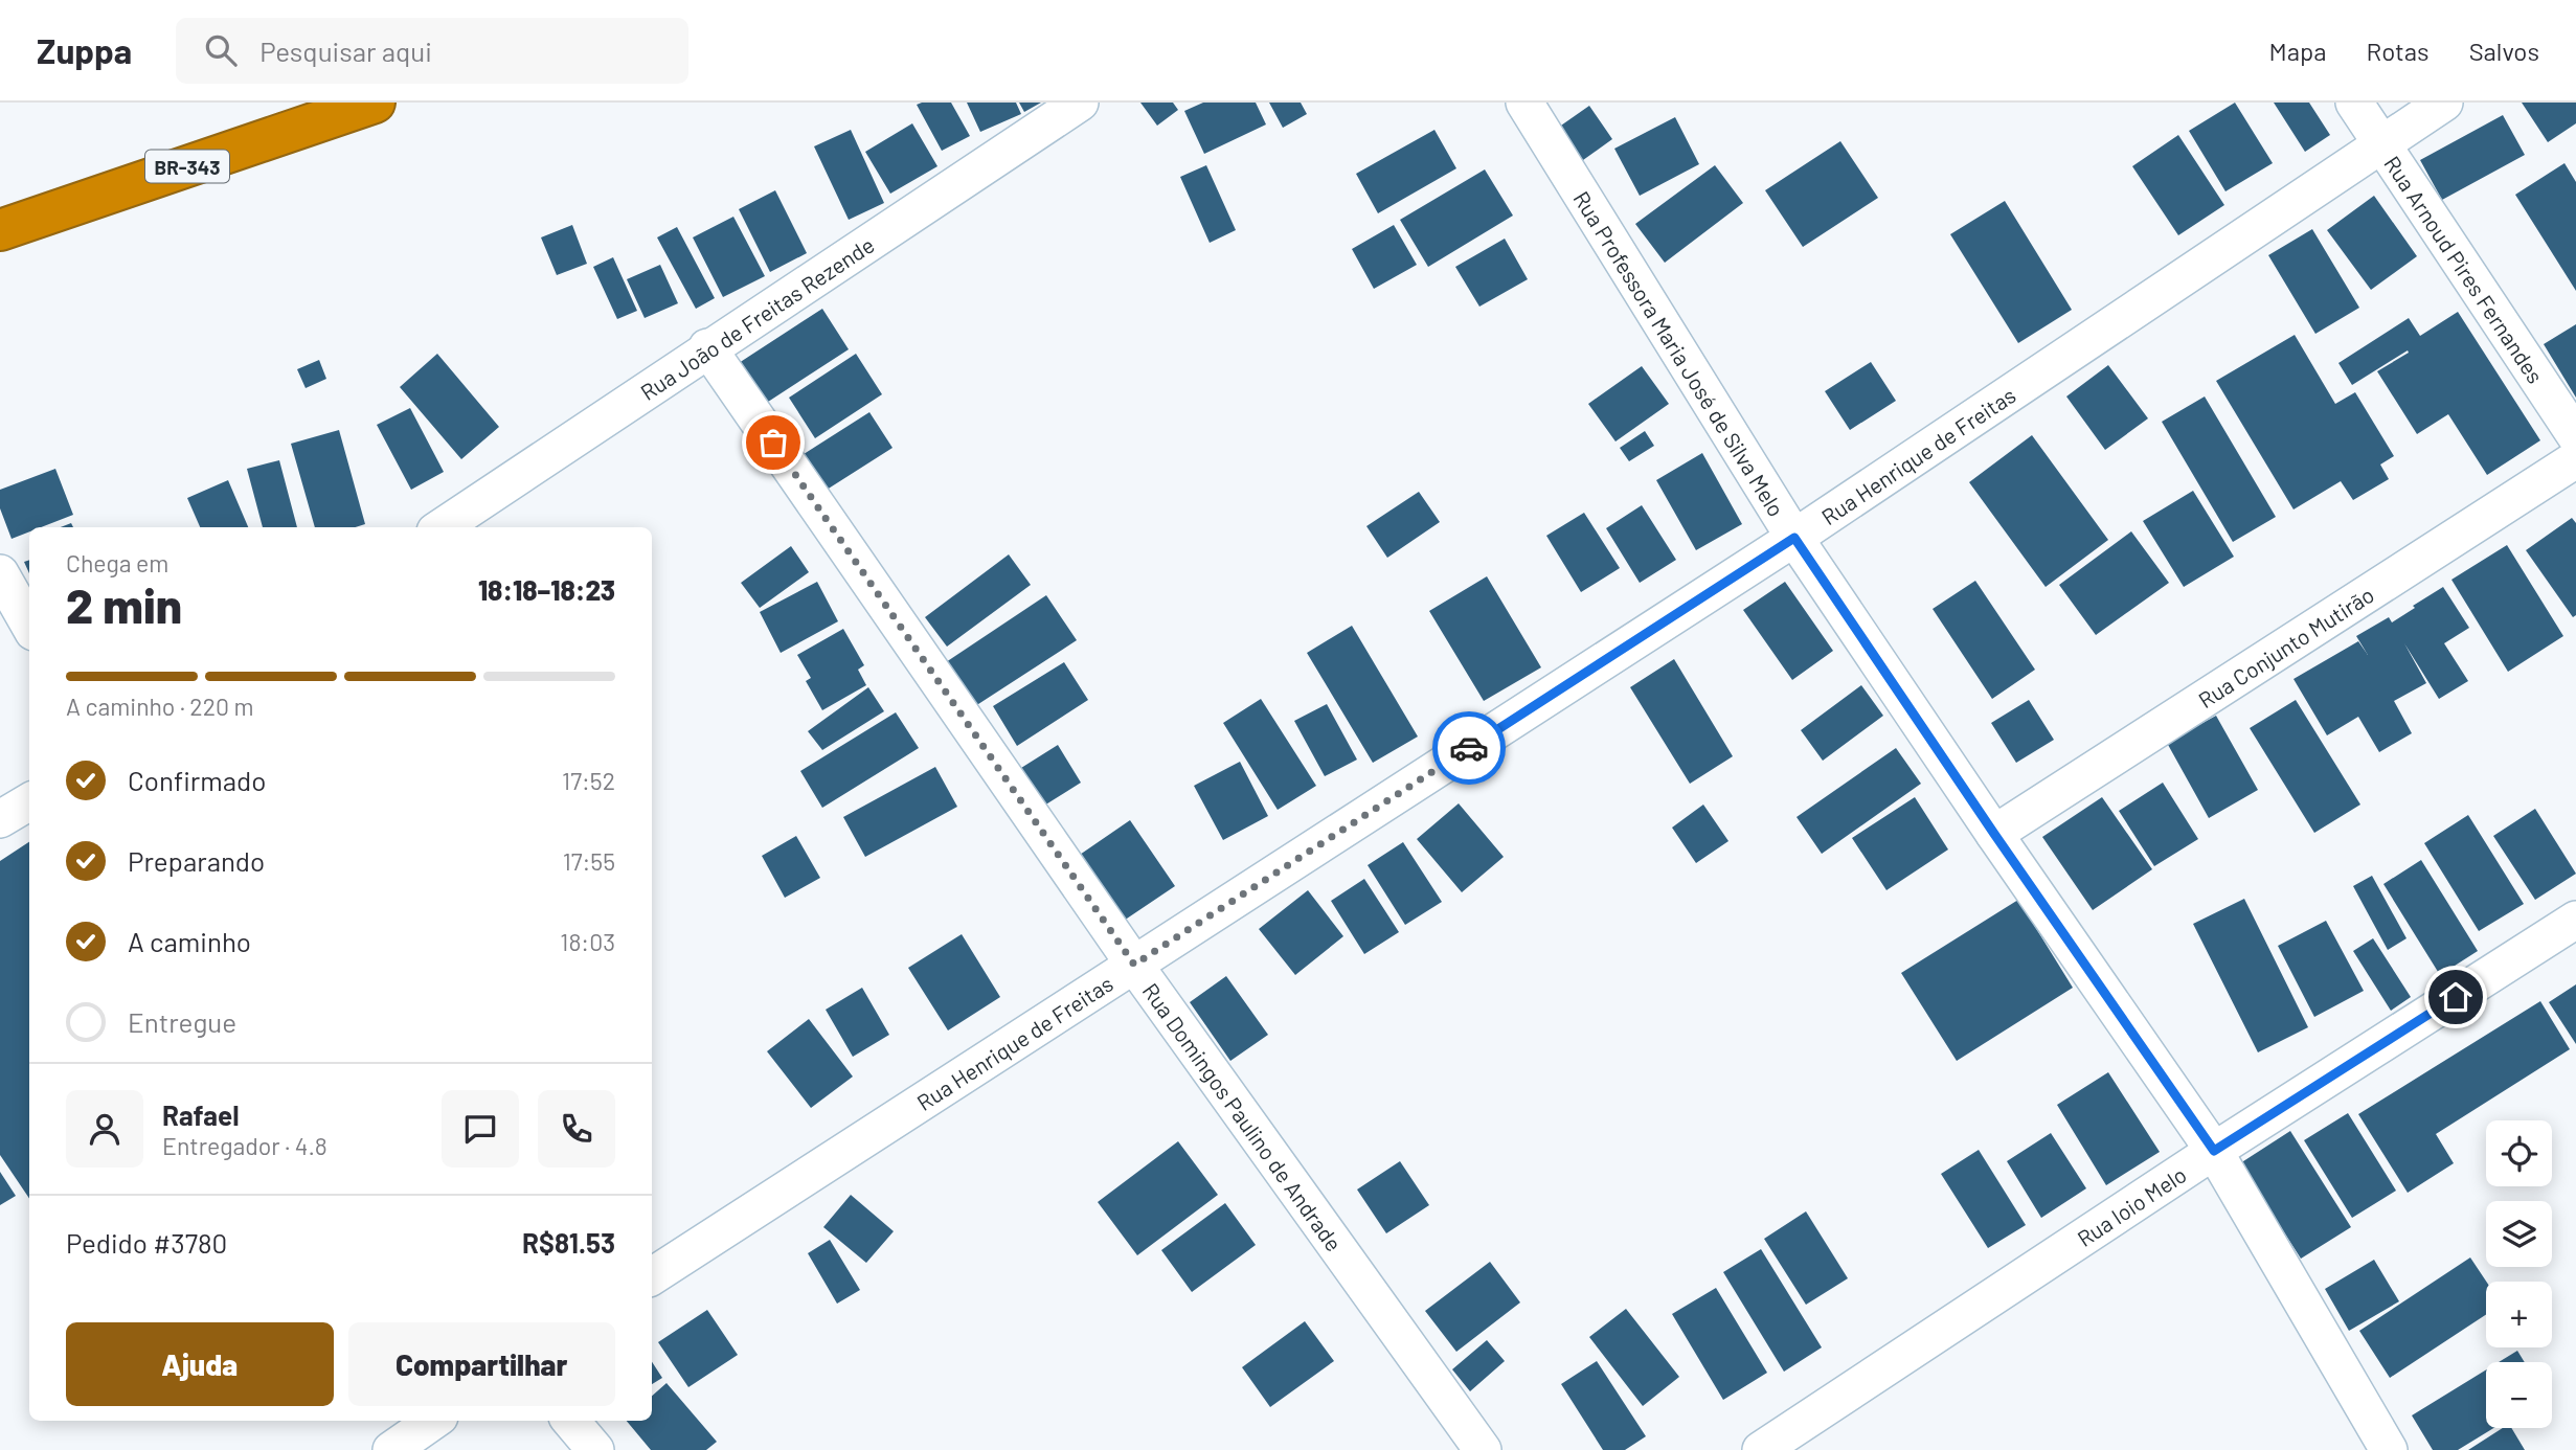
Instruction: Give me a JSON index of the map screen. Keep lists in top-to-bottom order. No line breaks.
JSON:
{"streets":{"highway":["BR-343"],"street":["Rua Arnoud Pires Fernandes","Rua João de Freitas Rezende","Rua Professora Maria José de Silva Melo","Rua Henrique de Freitas","Rua Conjunto Mutirão","Rua Domingos Paulino de Andrade","Rua Ioio Melo"]},"crossings":[["Rua Arnoud Pires Fernandes","Rua Henrique de Freitas"],["Rua João de Freitas Rezende","Rua Domingos Paulino de Andrade"],["Rua Professora Maria José de Silva Melo","Rua Henrique de Freitas"],["Rua Professora Maria José de Silva Melo","Rua Conjunto Mutirão"],["Rua Professora Maria José de Silva Melo","Rua Ioio Melo"],["Rua Henrique de Freitas","Rua Domingos Paulino de Andrade"]],"page":{"header":"Zuppa","search":"Pesquisar aqui","nav":["Mapa","Rotas","Salvos"],"heading":["2 min","Chega em","18:18–18:23"],"panel":["Rafael","Entregador · 4.8","Pedido #3780","R$81.53"],"bar":"A caminho · 220 m","list":[["Confirmado","17:52"],["Preparando","17:55"],["A caminho","18:03"],"Entregue"],"map_buttons":["+","−"],"buttons":["Ajuda","Compartilhar"]}}
